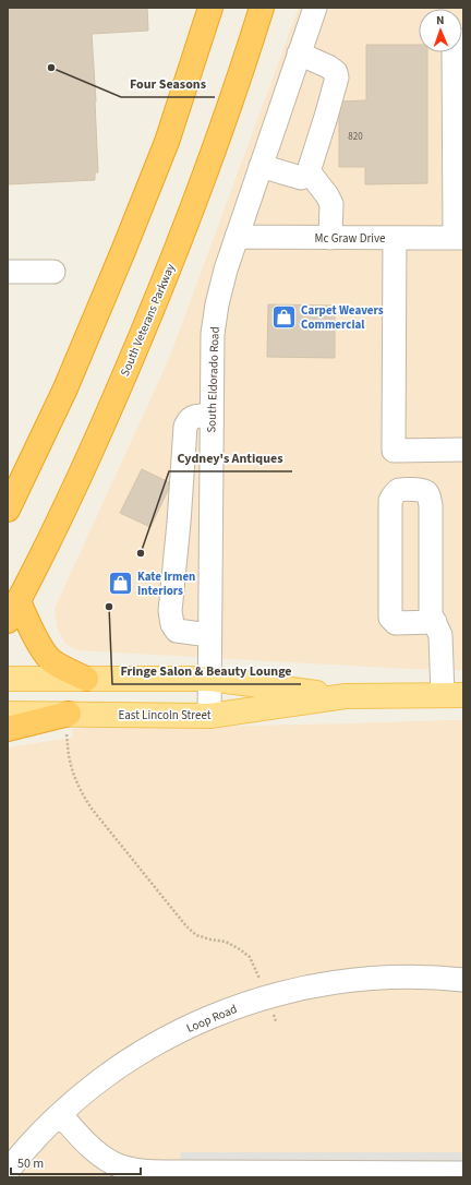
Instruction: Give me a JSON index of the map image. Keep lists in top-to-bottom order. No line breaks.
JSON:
{"streets":{"highway":["South Veterans Parkway"],"main road":["East Lincoln Street"],"street":["Mc Graw Drive","South Eldorado Road","Loop Road"]},"crossings":[["Mc Graw Drive","South Eldorado Road"],["South Eldorado Road","East Lincoln Street"]],"places":{"other":["Four Seasons","Cydney's Antiques","Fringe Salon & Beauty Lounge"],"shop":["Carpet Weavers Commercial","Kate Irmen Interiors"]},"house_numbers":["820"],"scale_bar":"50 m","north":"top"}
